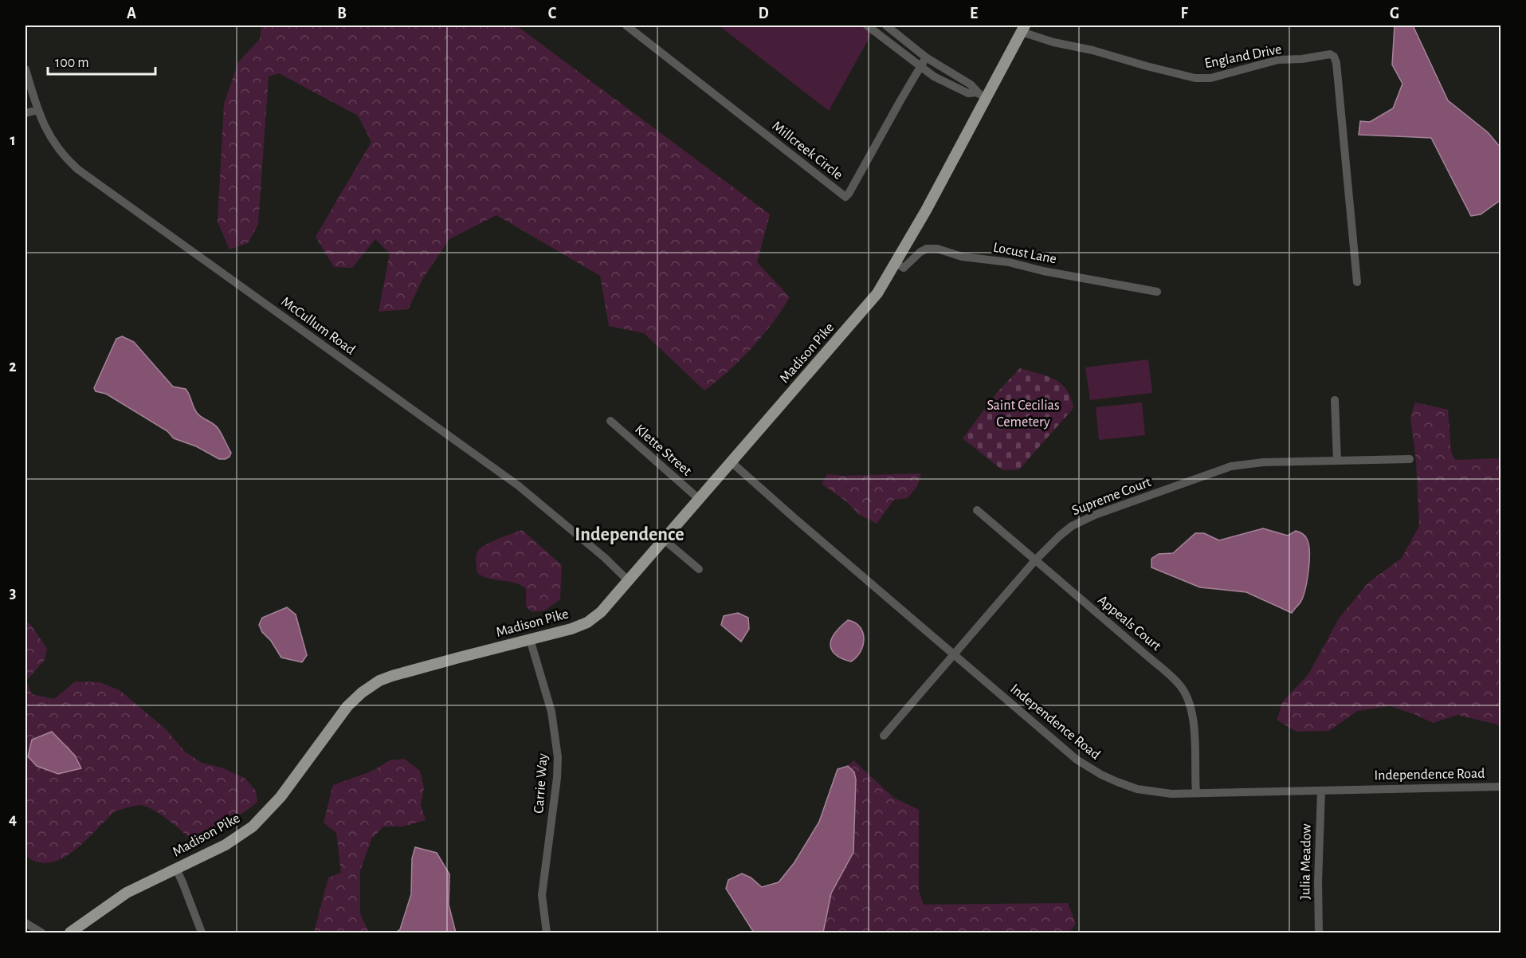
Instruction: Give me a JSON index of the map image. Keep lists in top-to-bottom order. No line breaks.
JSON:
{"streets":{"main road":["Madison Pike"],"street":["England Drive","Millcreek Circle","Locust Lane","McCullum Road","Klette Street","Supreme Court","Appeals Court","Independence Road","Carrie Way","Julia Meadow"]},"crossings":[["England Drive","Madison Pike"],["Locust Lane","Madison Pike"],["McCullum Road","Madison Pike"],["Madison Pike","Klette Street"],["Madison Pike","Independence Road"],["Madison Pike","Carrie Way"],["Supreme Court","Appeals Court"],["Supreme Court","Independence Road"],["Appeals Court","Independence Road"],["Independence Road","Julia Meadow"]],"districts":["Independence"],"parks":["Saint Cecilias Cemetery"],"scale_bar":"100 m","grid":{"columns":["A","B","C","D","E","F","G"],"rows":["1","2","3","4"]}}
